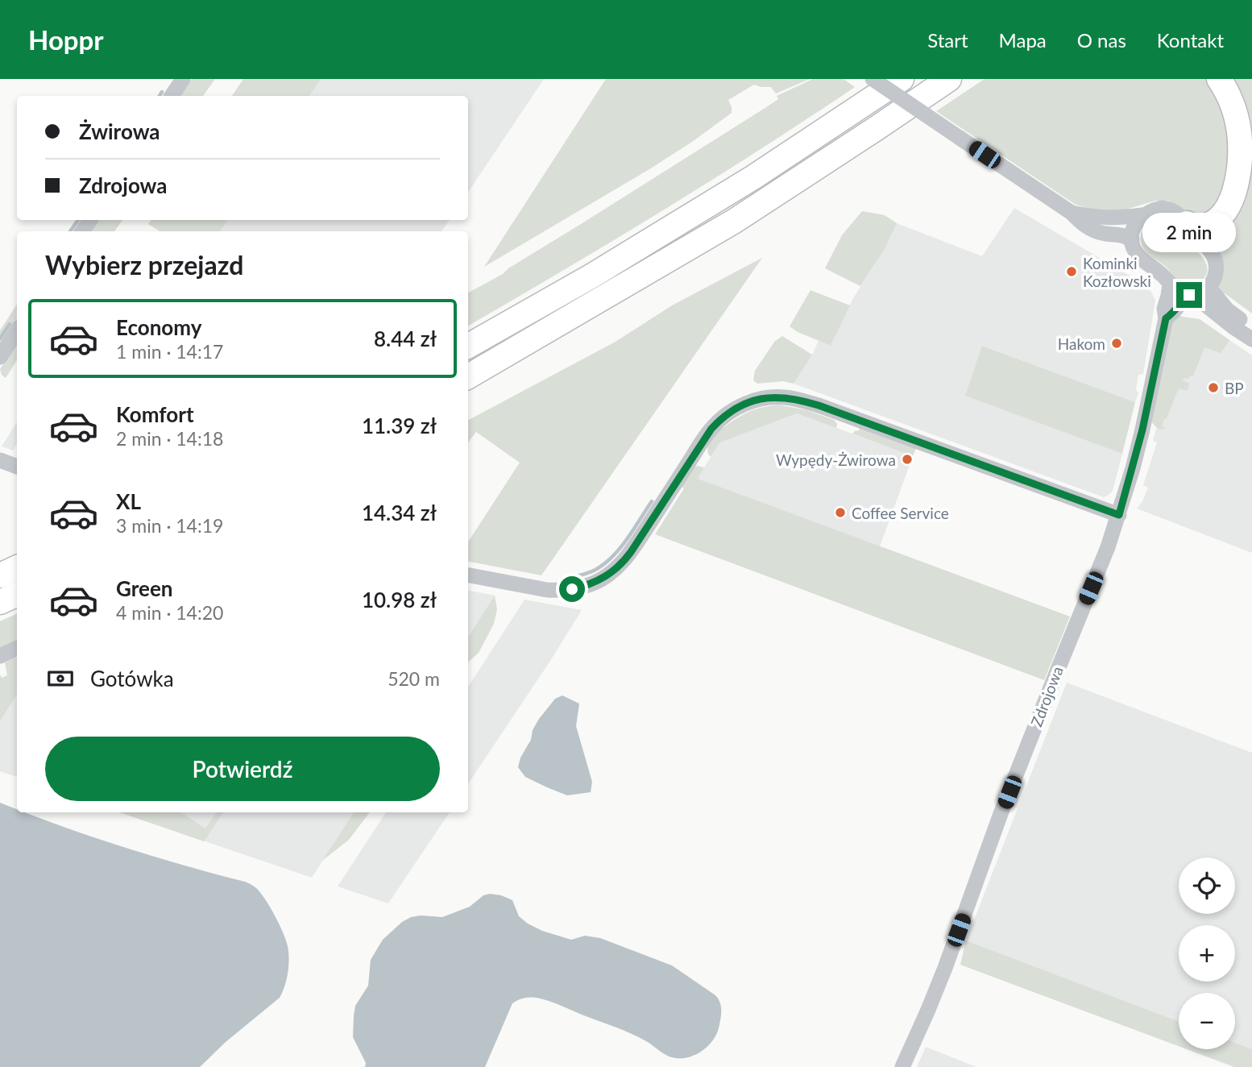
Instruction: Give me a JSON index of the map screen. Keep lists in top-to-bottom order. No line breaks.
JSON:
{"streets":{"street":["Zdrojowa"]},"places":["Kominki Kozłowski","Hakom","BP","Wypędy-Żwirowa","Coffee Service"],"page":{"header":"Hoppr","nav":["Start","Mapa","O nas","Kontakt"],"banner":["Żwirowa","Zdrojowa"],"bubble":"2 min","heading":"Wybierz przejazd","list":[{"name":"Economy","note":"1 min · 14:17","value":"8.44 zł"},{"name":"Komfort","note":"2 min · 14:18","value":"11.39 zł"},{"name":"XL","note":"3 min · 14:19","value":"14.34 zł"},{"name":"Green","note":"4 min · 14:20","value":"10.98 zł"}],"pay":["Gotówka","520 m"],"buttons":"Potwierdź","map_buttons":["+","−"]}}
